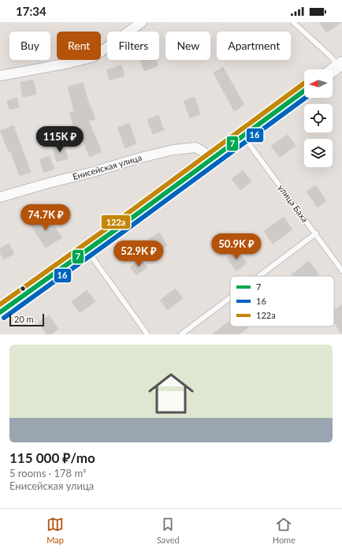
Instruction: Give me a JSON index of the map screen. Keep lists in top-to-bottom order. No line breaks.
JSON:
{"streets":{"street":["Енисейская улица"],"lane":["улица Баха"]},"lines":["transit line 122а","transit line 7","transit line 16"],"legend":["7","16","122а"],"scale_bar":"20 m","north":"left","page":{"status":"17:34","chip":["Buy","Rent","Filters","New","Apartment"],"price":["115K ₽","74.7K ₽","50.9K ₽","52.9K ₽"],"scale":"20 m","list":[{"name":"115 000 ₽/mo","note":"5 rooms · 178 m² · Енисейская улица"}],"tabs":["Map","Saved","Home"]}}
